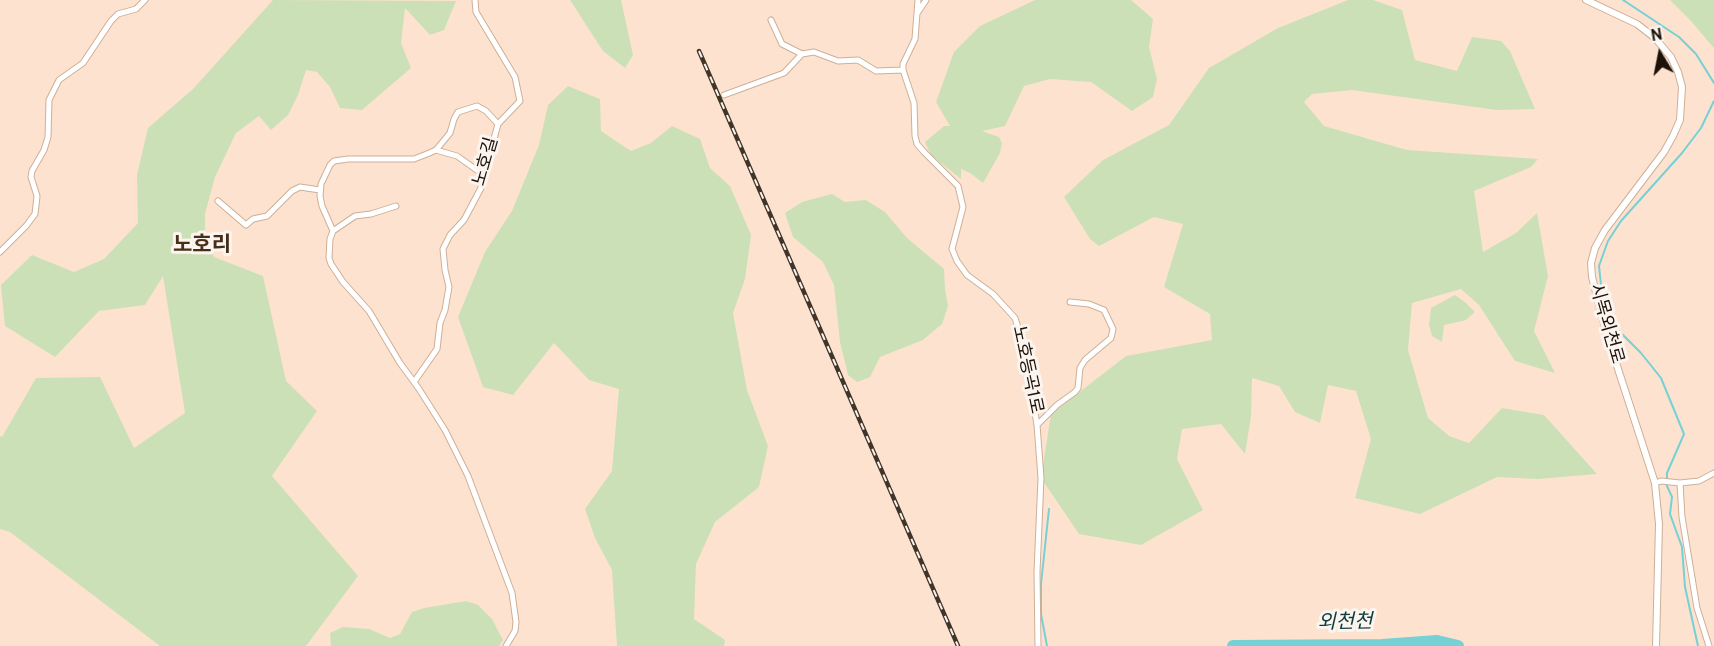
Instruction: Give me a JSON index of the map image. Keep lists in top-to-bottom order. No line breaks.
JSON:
{"streets":{"street":["노호길","시목외천로","노호등곡1로"]},"districts":["노호리"],"water":["외천천"],"north":"top"}
